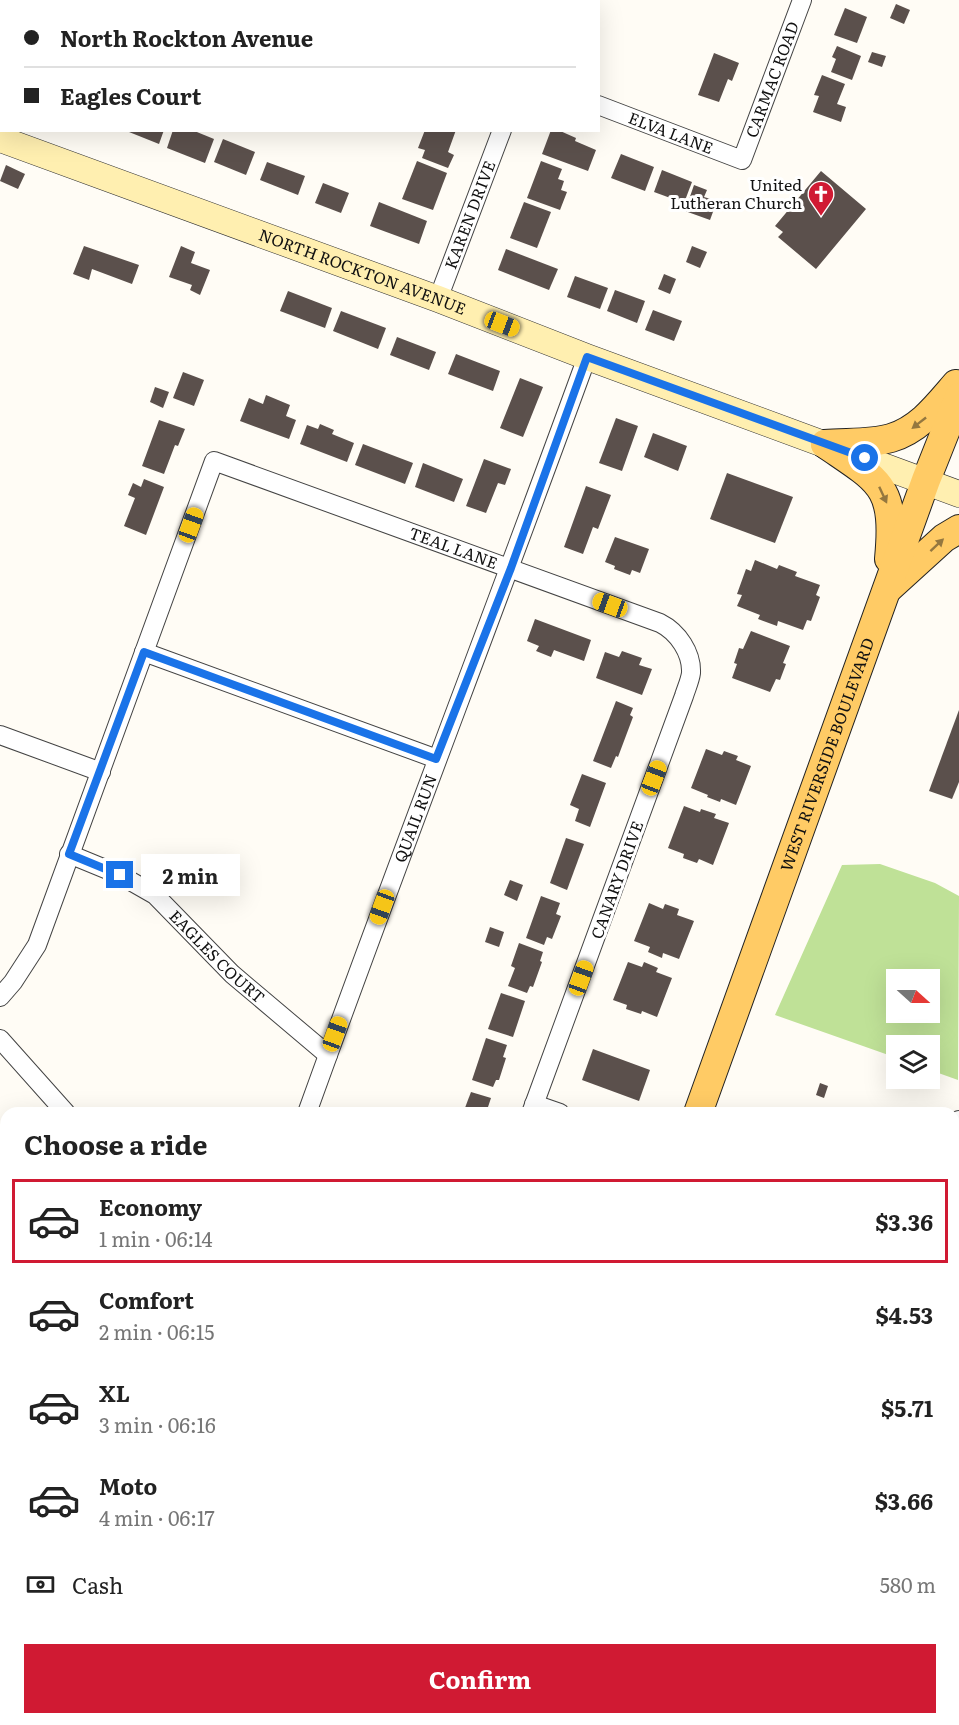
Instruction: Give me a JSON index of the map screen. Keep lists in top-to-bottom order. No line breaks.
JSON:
{"streets":{"main road":["NORTH ROCKTON AVENUE","WEST RIVERSIDE BOULEVARD"],"street":["CARMAC ROAD","ELVA LANE","KAREN DRIVE","TEAL LANE","QUAIL RUN","CANARY DRIVE","EAGLES COURT"]},"crossings":[["CARMAC ROAD","ELVA LANE"],["KAREN DRIVE","NORTH ROCKTON AVENUE"],["NORTH ROCKTON AVENUE","WEST RIVERSIDE BOULEVARD"],["NORTH ROCKTON AVENUE","QUAIL RUN"],["TEAL LANE","QUAIL RUN"],["TEAL LANE","CANARY DRIVE"],["QUAIL RUN","EAGLES COURT"]],"places":{"church":["United Lutheran Church"]},"north":"right","page":{"banner":["North Rockton Avenue","Eagles Court"],"bubble":"2 min","heading":"Choose a ride","list":[{"name":"Economy","note":"1 min · 06:14","value":"$3.36"},{"name":"Comfort","note":"2 min · 06:15","value":"$4.53"},{"name":"XL","note":"3 min · 06:16","value":"$5.71"},{"name":"Moto","note":"4 min · 06:17","value":"$3.66"}],"pay":["Cash","580 m"],"buttons":"Confirm"}}
